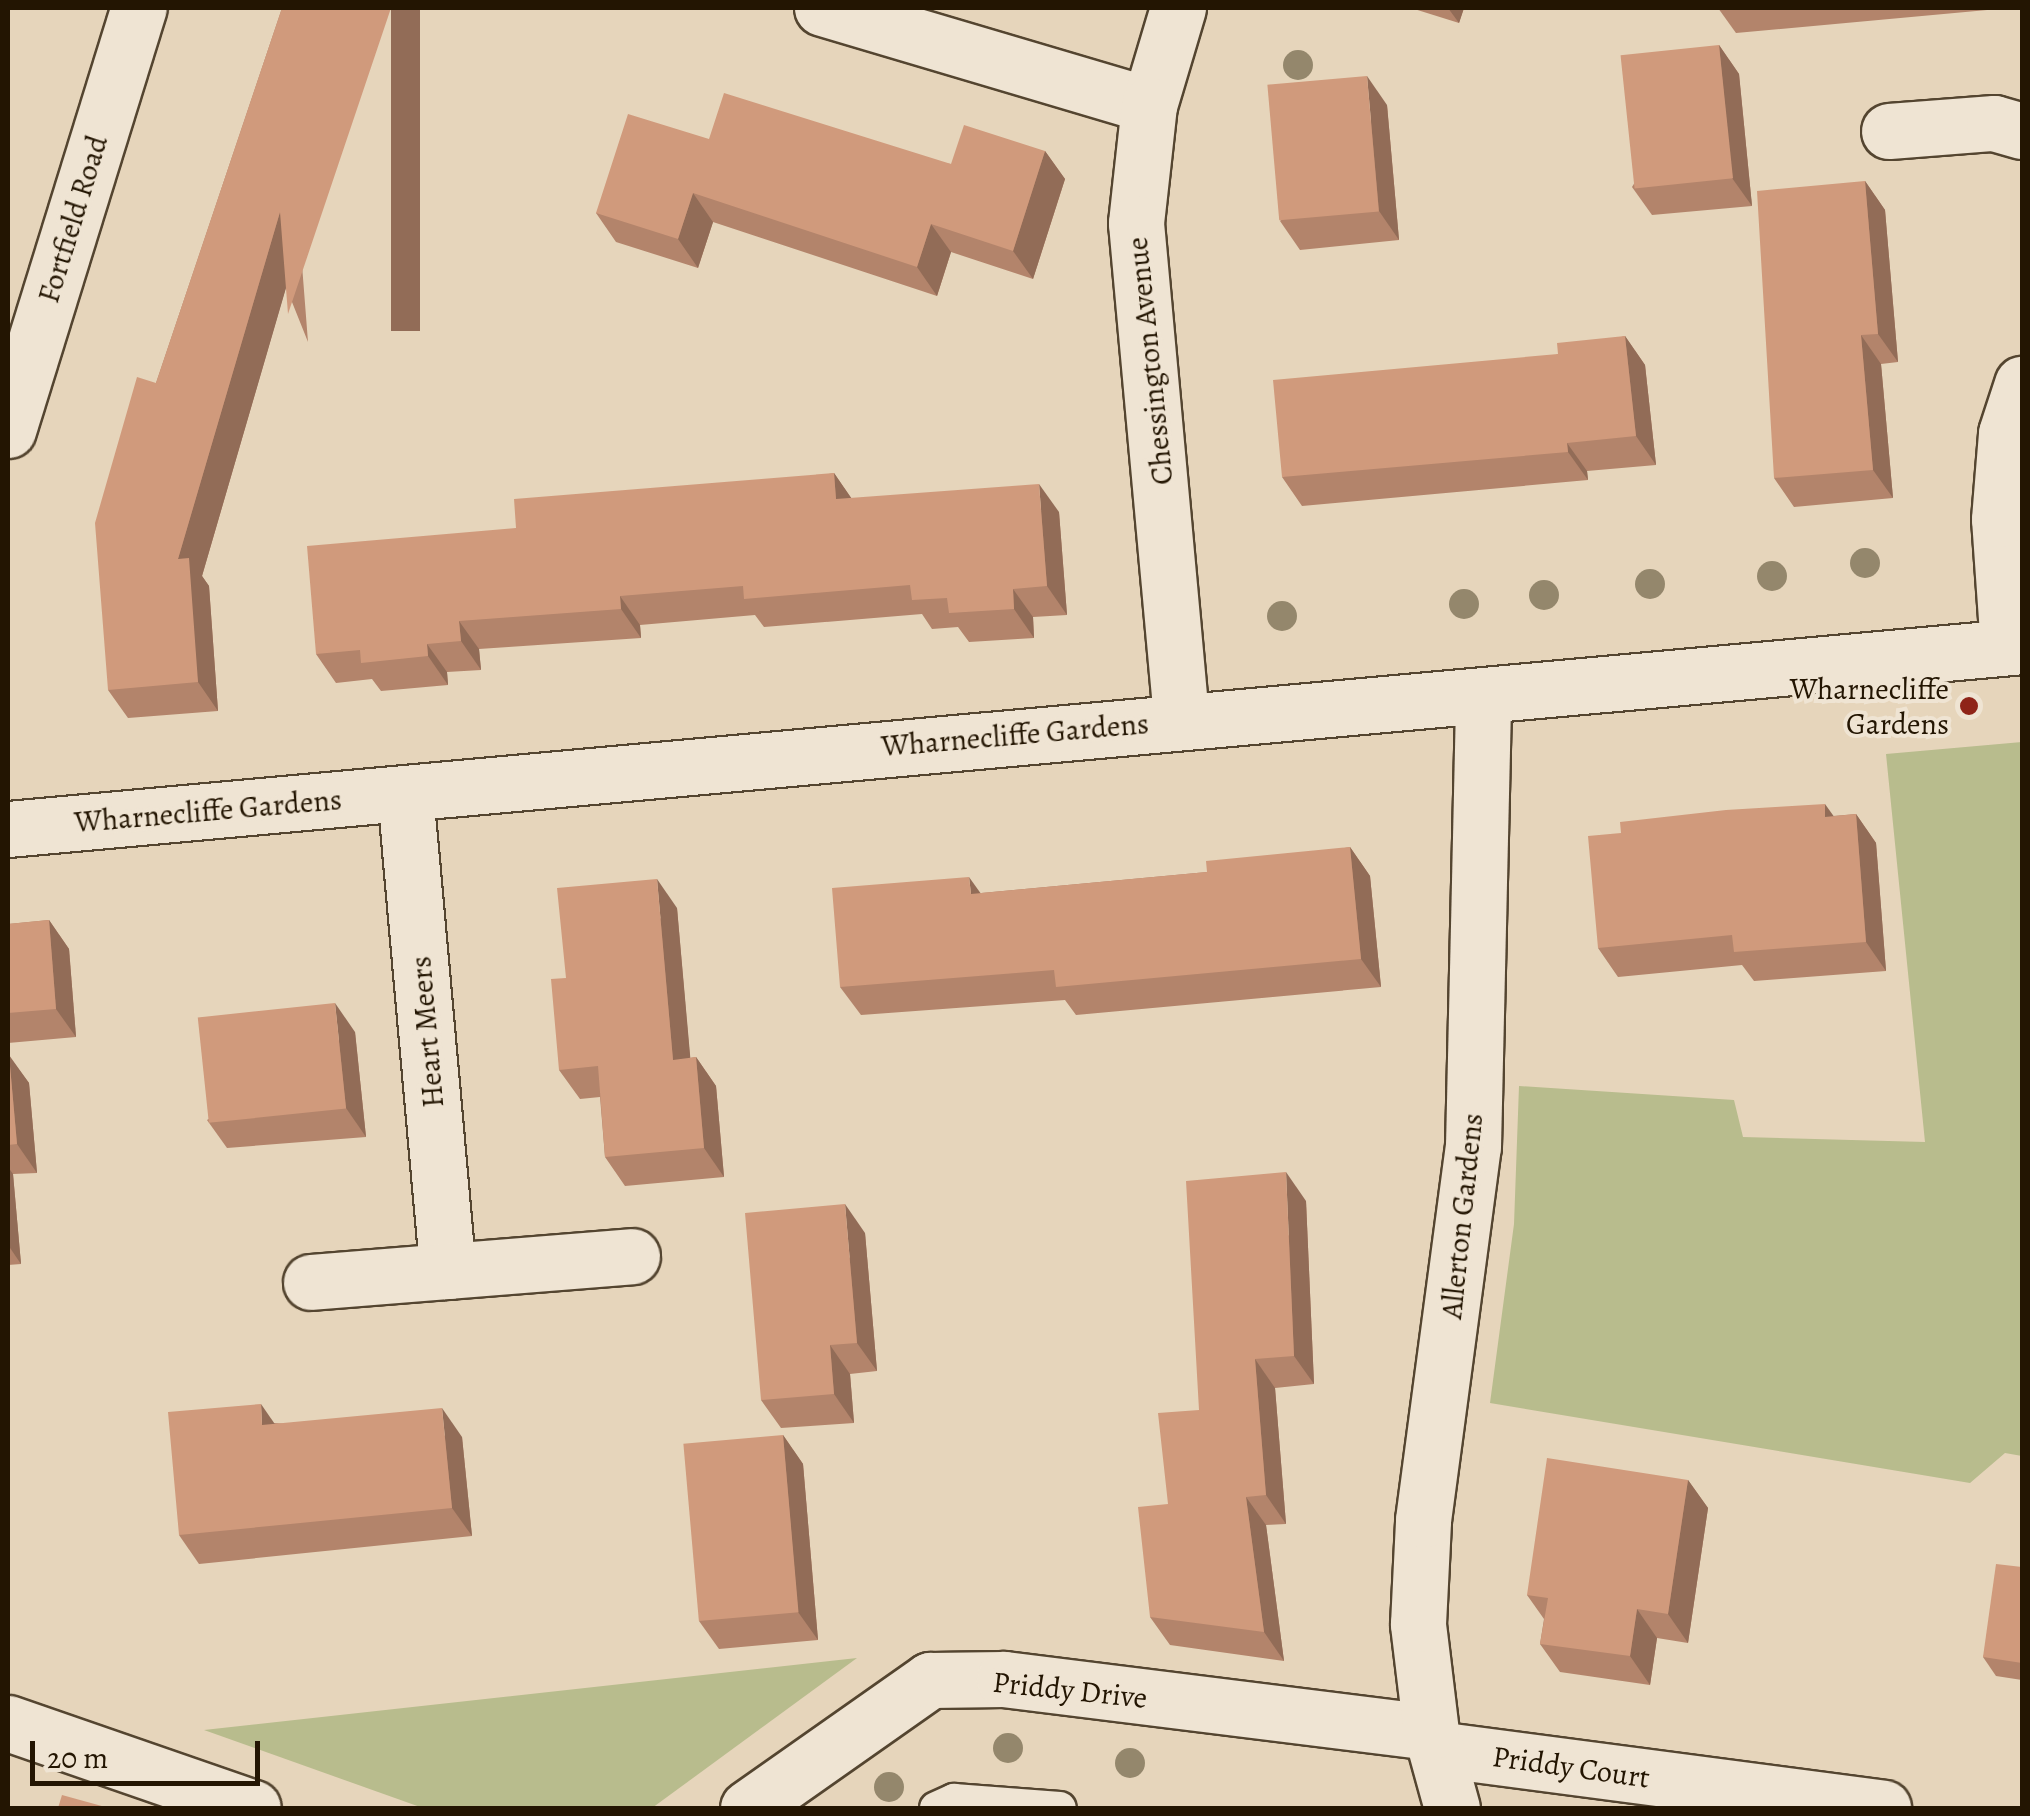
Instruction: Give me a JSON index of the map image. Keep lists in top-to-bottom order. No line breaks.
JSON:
{"streets":{"street":["Fortfield Road","Chessington Avenue","Wharnecliffe Gardens","Heart Meers","Allerton Gardens","Priddy Drive","Priddy Court"]},"crossings":[["Chessington Avenue","Wharnecliffe Gardens"],["Wharnecliffe Gardens","Heart Meers"],["Wharnecliffe Gardens","Allerton Gardens"],["Allerton Gardens","Priddy Drive"],["Allerton Gardens","Priddy Court"],["Priddy Drive","Priddy Court"]],"places":["Wharnecliffe Gardens"],"scale_bar":"20 m"}
